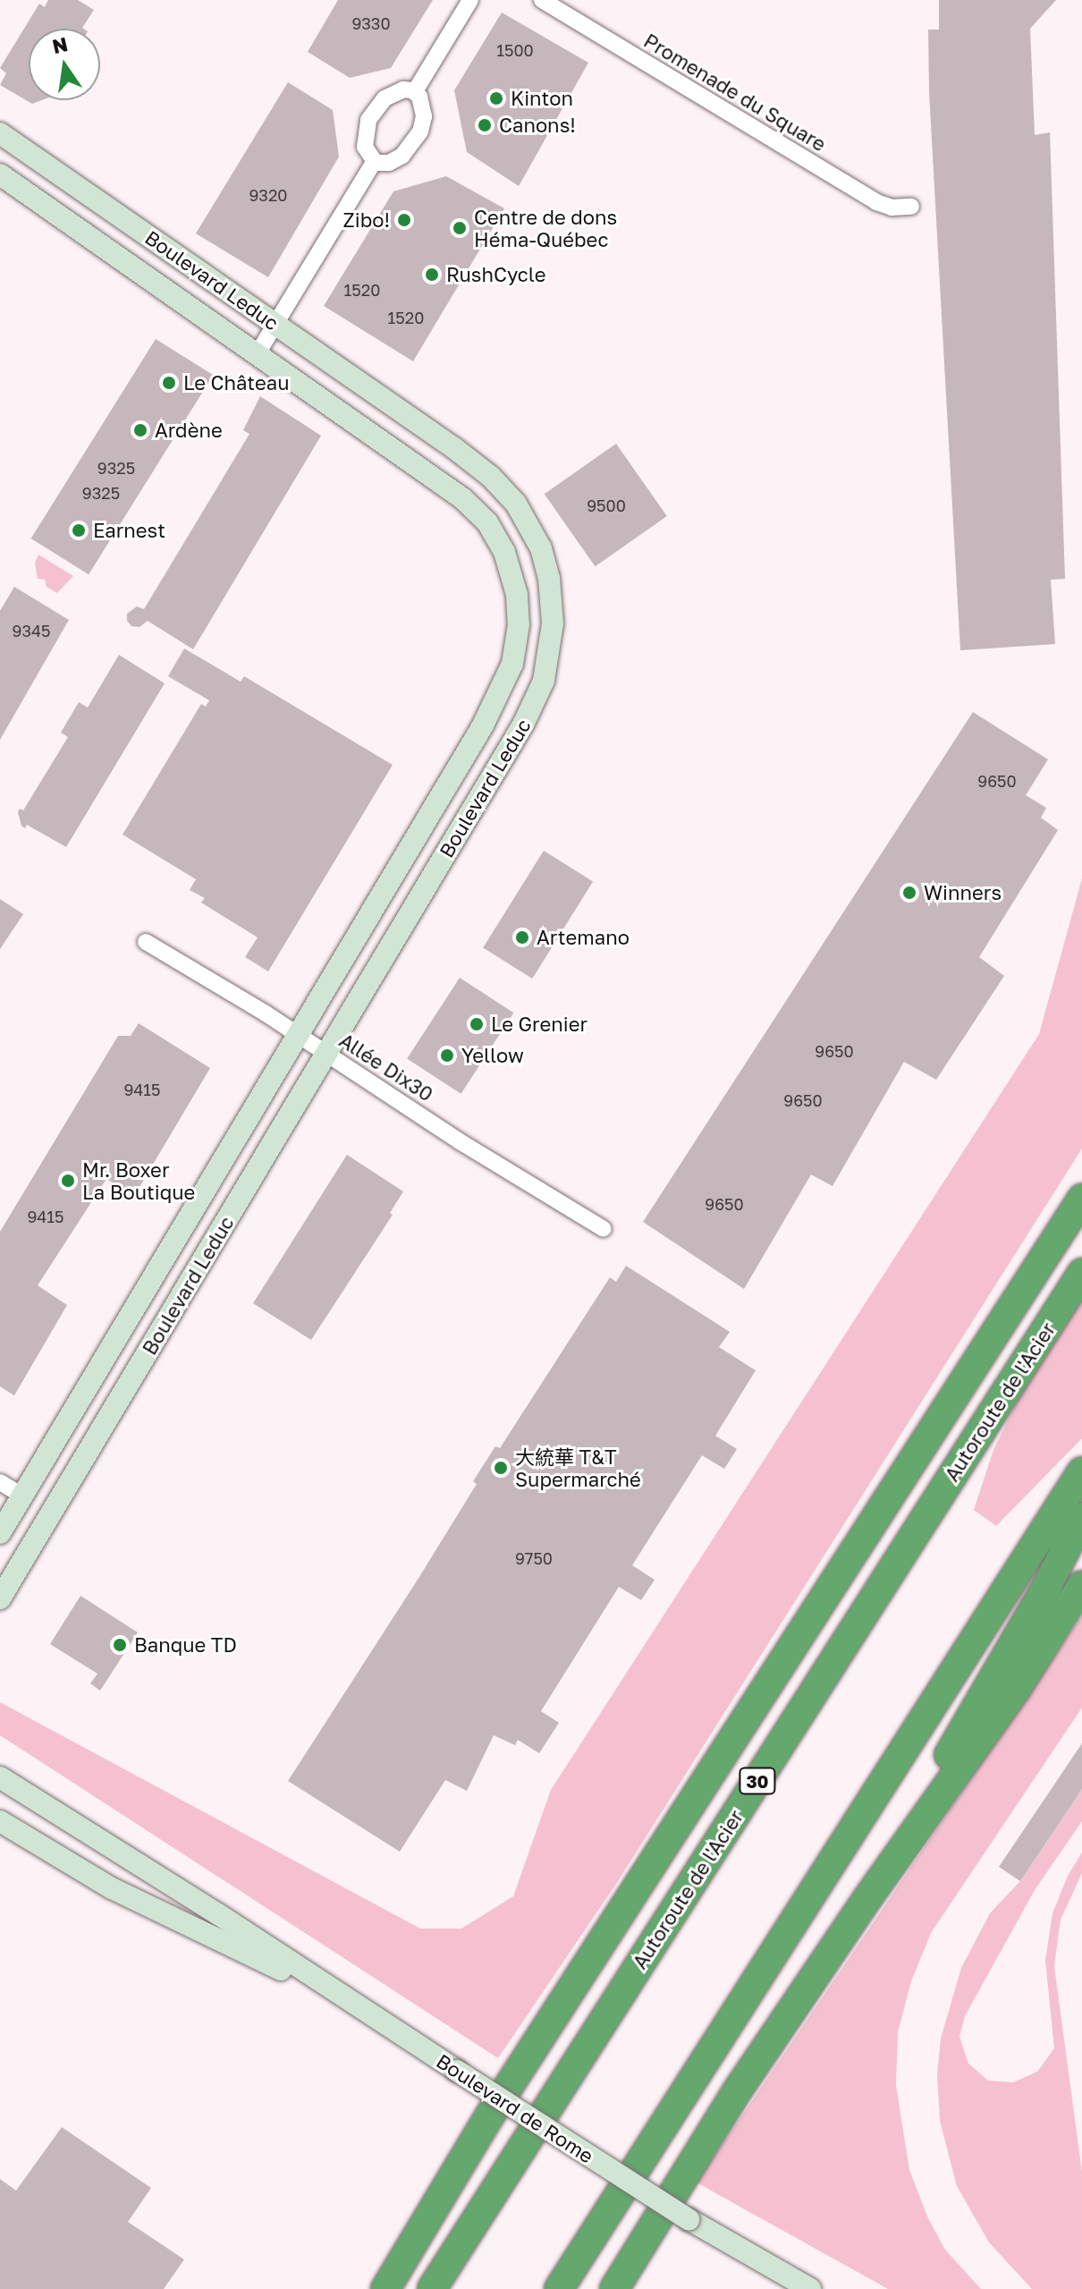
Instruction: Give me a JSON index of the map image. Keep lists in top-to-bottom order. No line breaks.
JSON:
{"streets":{"highway":["Autoroute de l'Acier","30"],"street":["Promenade du Square","Boulevard Leduc","Allée Dix30","Boulevard de Rome"]},"crossings":[["Boulevard Leduc","Allée Dix30"]],"places":["Kinton","Canons!","Zibo!","Centre de dons Héma-Québec","RushCycle","Le Château","Ardène","Earnest","Winners","Artemano","Le Grenier","Yellow","Mr. Boxer La Boutique","大統華 T&T Supermarché","Banque TD"],"house_numbers":["9330","1500","9320","1520","1520","9325","9325","9500","9345","9650","9650","9415","9650","9650","9415","9750"],"north":"top"}
